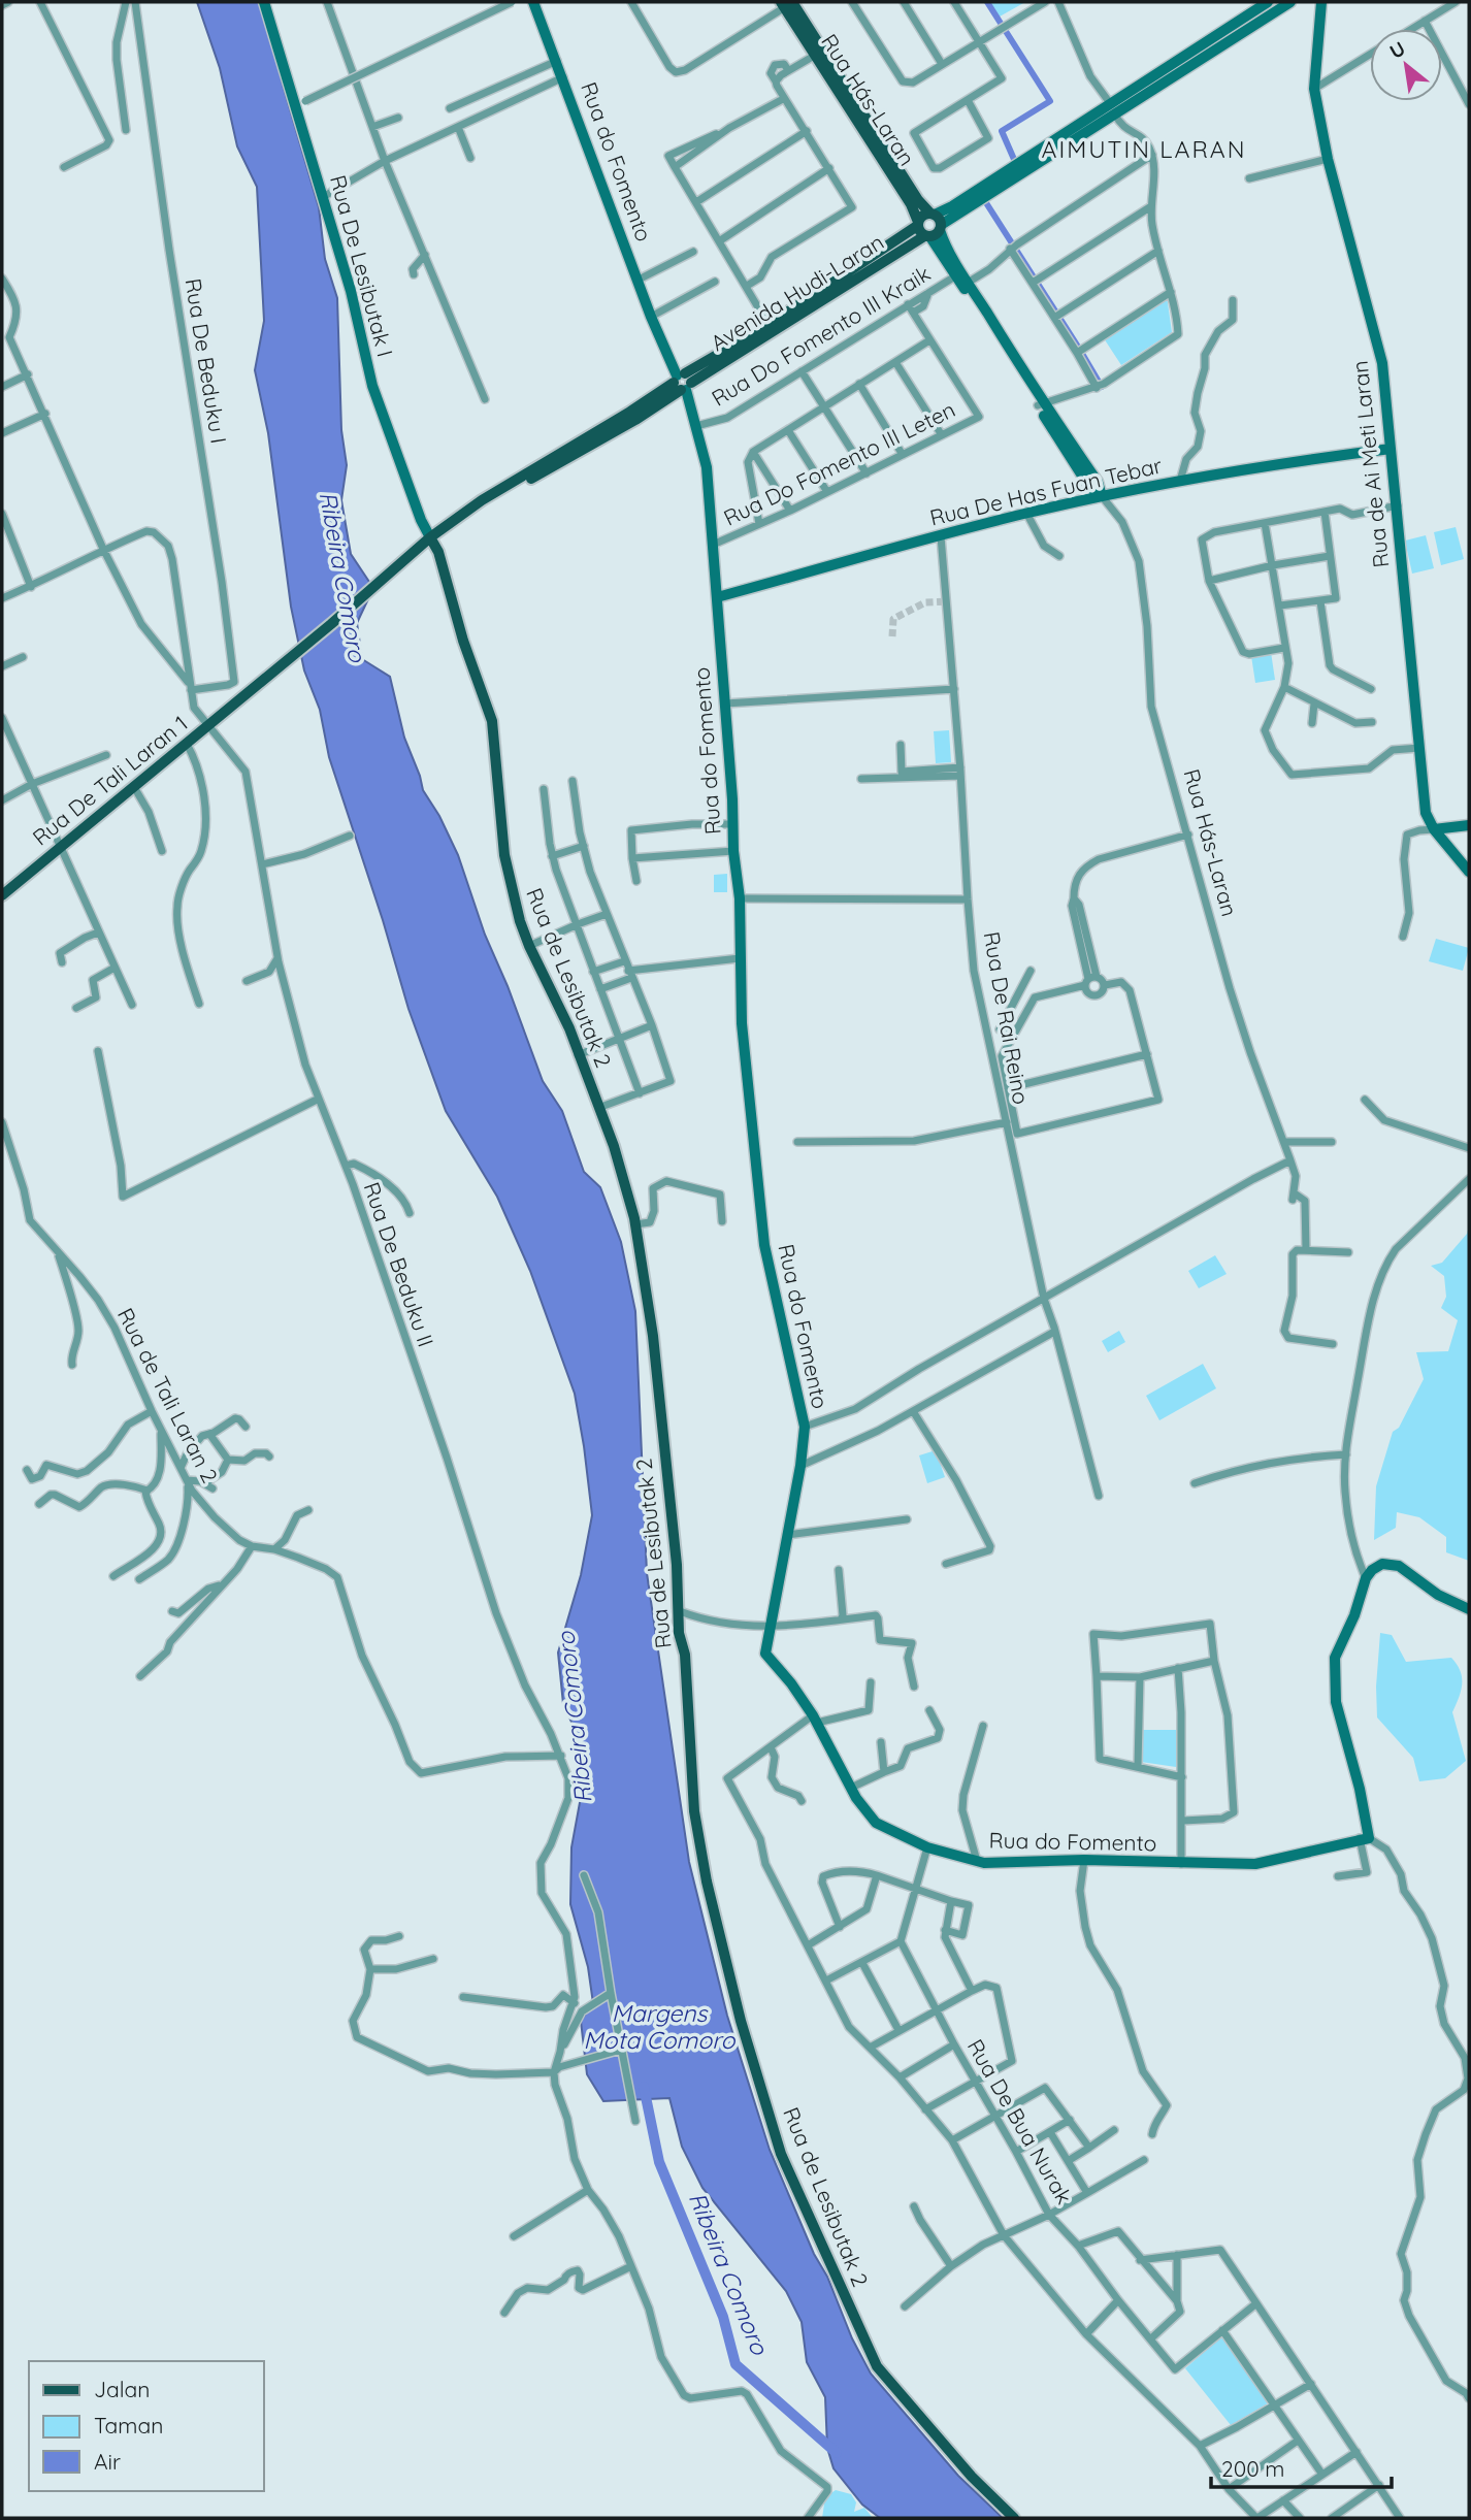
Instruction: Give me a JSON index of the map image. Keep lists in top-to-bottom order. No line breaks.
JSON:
{"streets":{"main road":["Rua Hás-Laran","Avenida Hudi-Laran","Rua De Tali Laran 1","Rua de Lesibutak 2"],"street":["Rua do Fomento","Rua De Lesibutak I","Rua Do Fomento III Kraik","Rua De Beduku I","Rua Do Fomento III Leten","Rua de Ai Meti Laran","Rua De Has Fuan Tebar","Rua De Rai Reino","Rua De Beduku II","Rua de Tali Laran 2","Rua De Bua Nurak"]},"crossings":[["Rua Hás-Laran","Avenida Hudi-Laran"],["Rua Hás-Laran","Rua Do Fomento III Kraik"],["Rua Hás-Laran","Rua De Has Fuan Tebar"],["Rua do Fomento","Avenida Hudi-Laran"],["Rua do Fomento","Rua Do Fomento III Kraik"],["Rua do Fomento","Rua Do Fomento III Leten"],["Rua do Fomento","Rua De Has Fuan Tebar"],["Rua De Lesibutak I","Avenida Hudi-Laran"],["Rua De Lesibutak I","Rua De Tali Laran 1"],["Rua De Lesibutak I","Rua de Lesibutak 2"],["Avenida Hudi-Laran","Rua De Tali Laran 1"],["Avenida Hudi-Laran","Rua de Lesibutak 2"],["Rua Do Fomento III Kraik","Rua Do Fomento III Leten"],["Rua de Ai Meti Laran","Rua De Has Fuan Tebar"],["Rua De Has Fuan Tebar","Rua De Rai Reino"],["Rua De Tali Laran 1","Rua de Lesibutak 2"],["Rua De Tali Laran 1","Rua De Beduku II"],["Rua De Beduku II","Rua de Tali Laran 2"]],"districts":["AIMUTIN LARAN"],"water":["Ribeira Comoro","Margens Mota Comoro"],"legend":["Jalan","Taman","Air"],"scale_bar":"200 m","north":"top left"}
